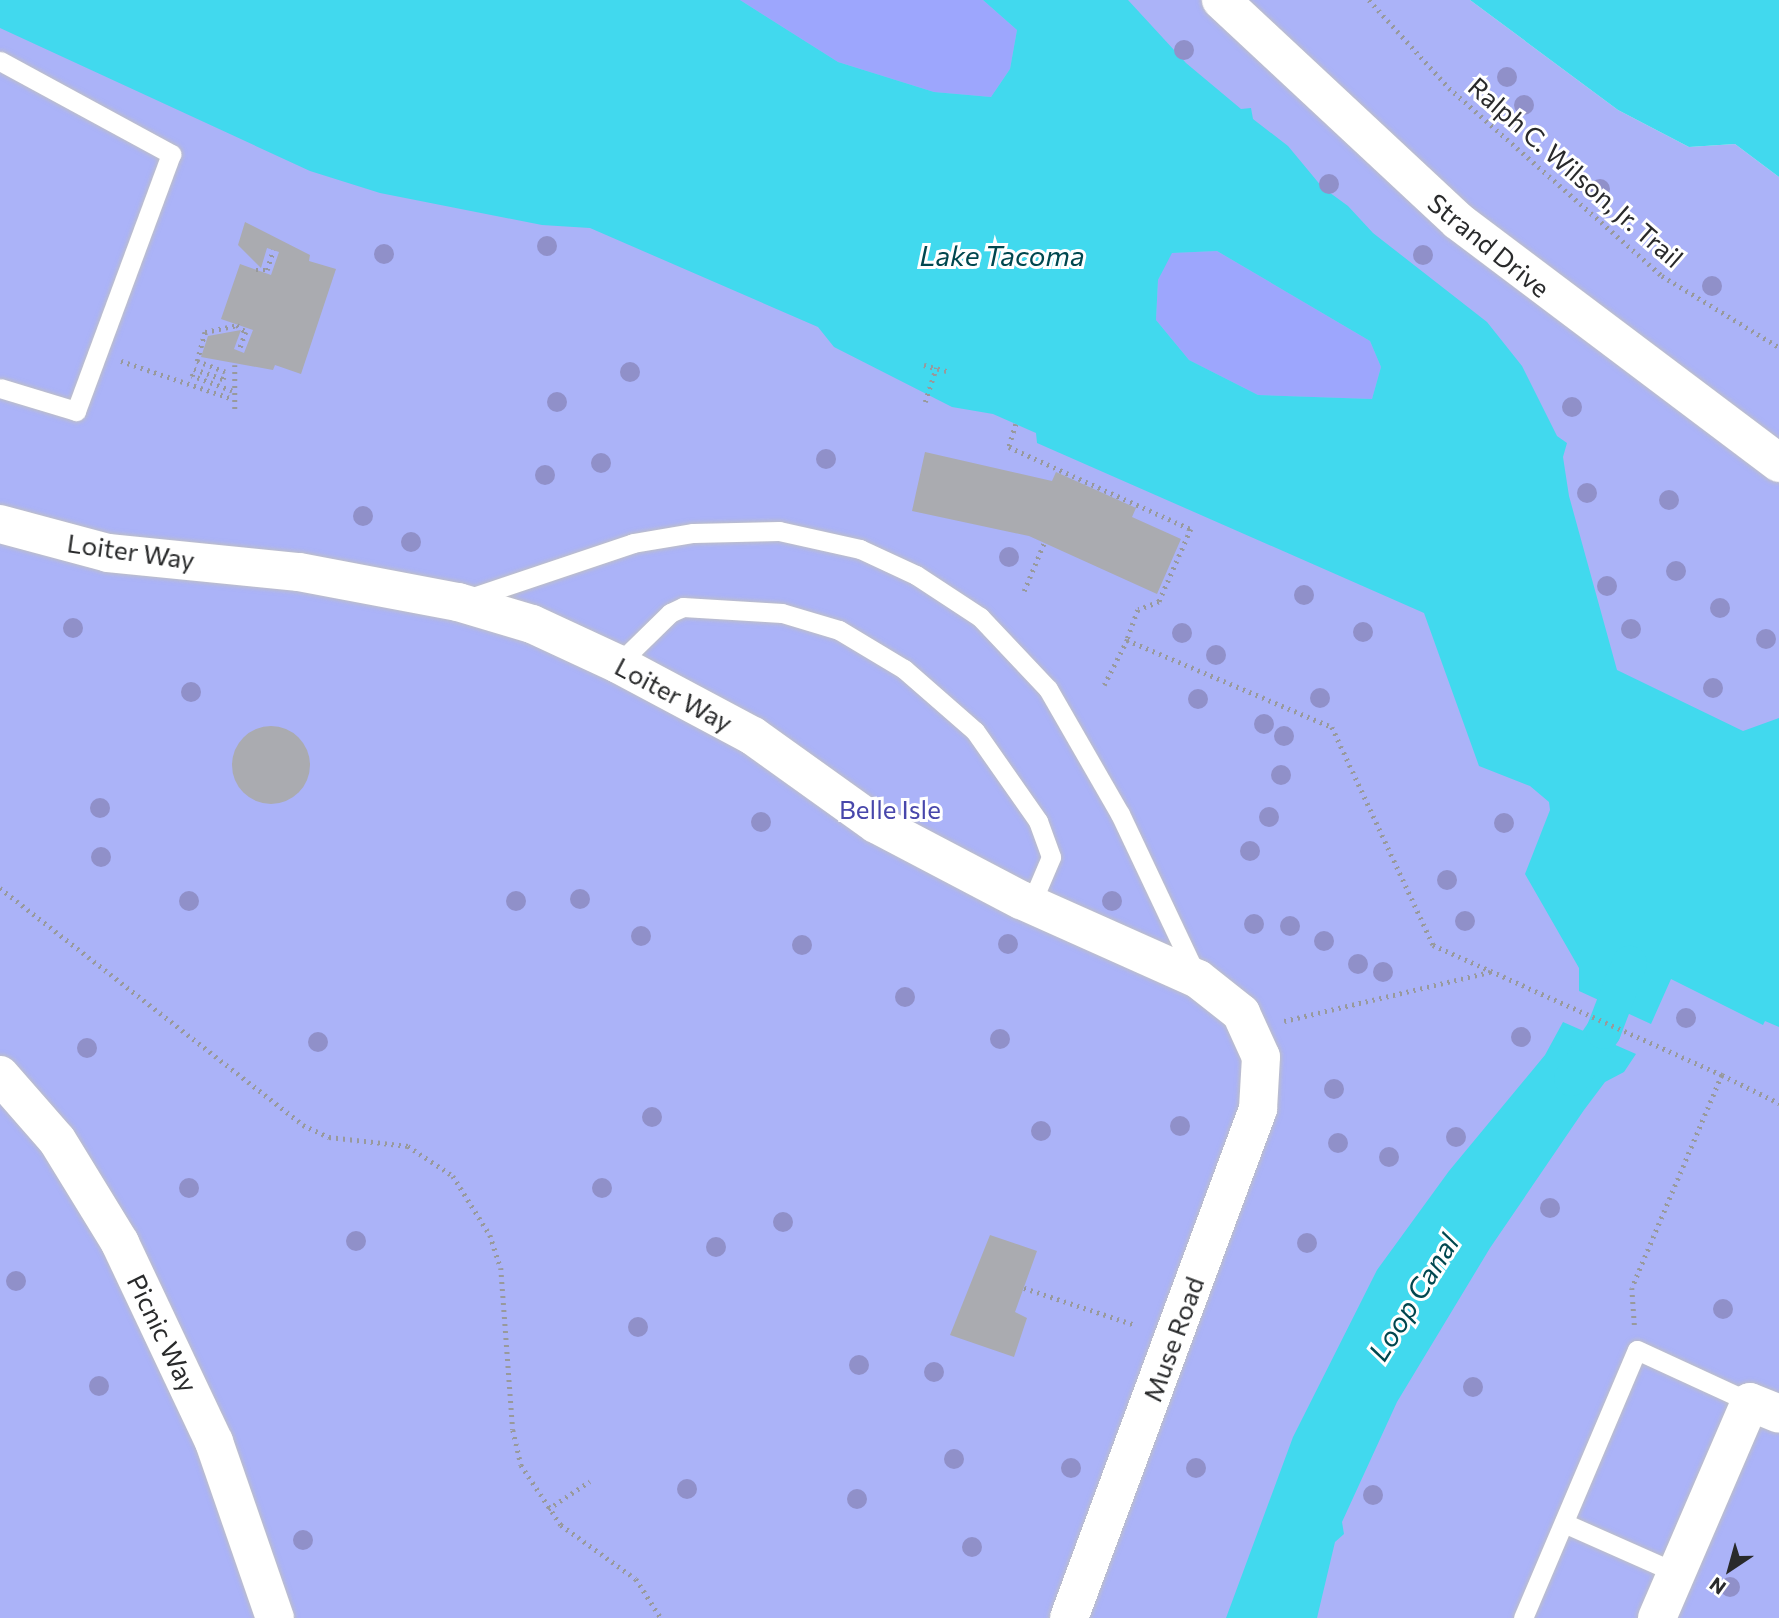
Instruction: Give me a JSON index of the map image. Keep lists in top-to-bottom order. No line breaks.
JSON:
{"streets":{"street":["Strand Drive","Loiter Way","Picnic Way","Muse Road"],"path":["Ralph C. Wilson, Jr. Trail"]},"crossings":[["Loiter Way","Muse Road"]],"water":["Lake Tacoma","Loop Canal"],"parks":["Belle Isle"],"north":"bottom left"}
